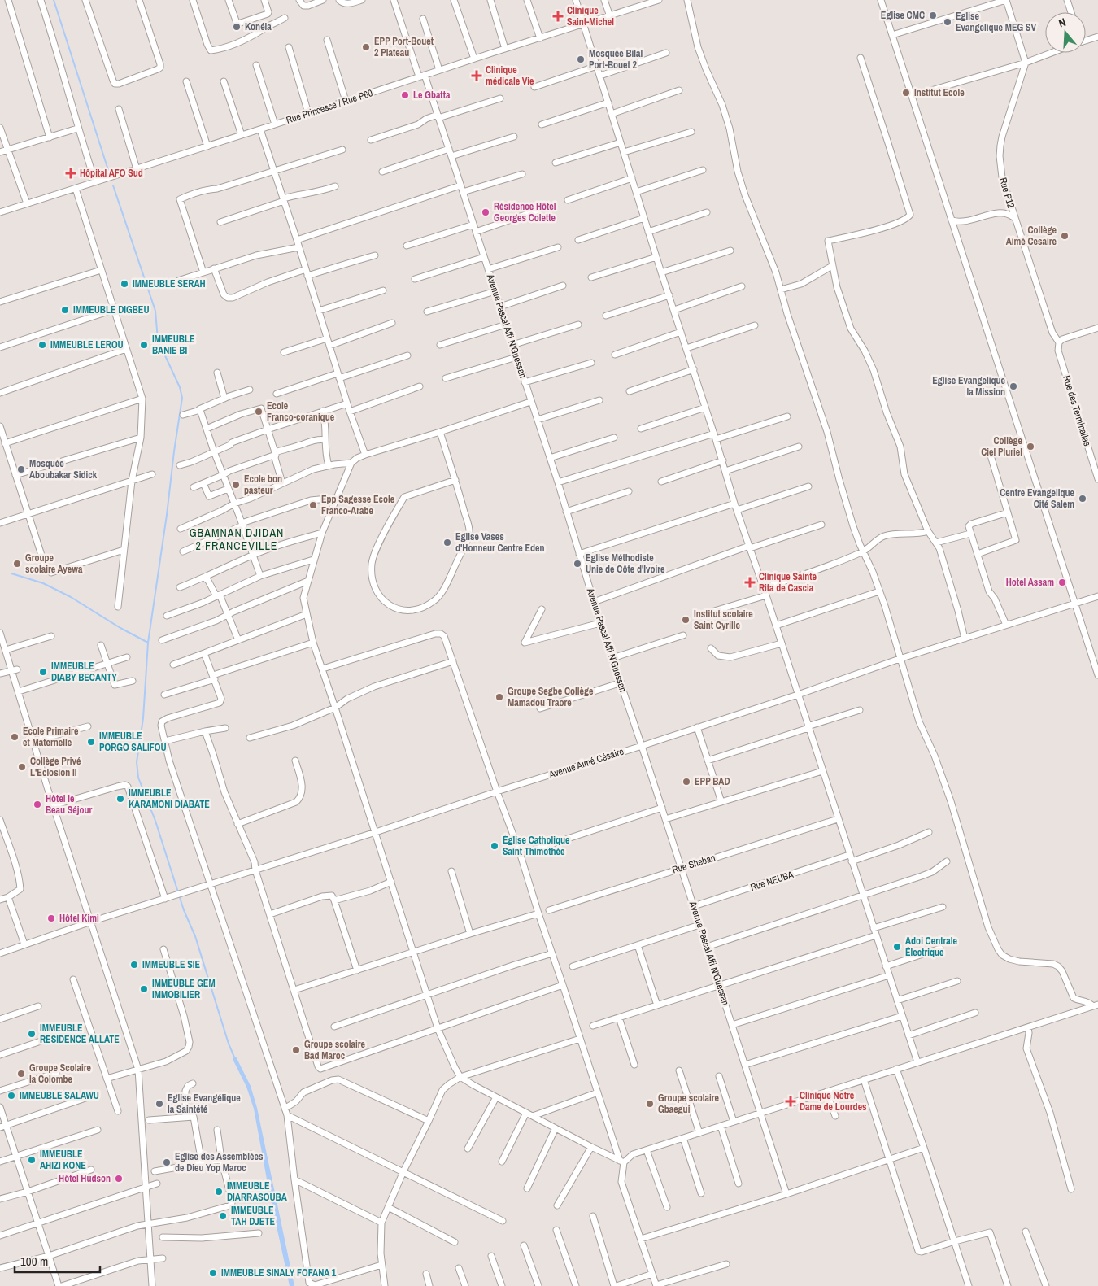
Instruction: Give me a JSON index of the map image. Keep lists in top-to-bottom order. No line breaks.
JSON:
{"streets":{"street":["Rue Princesse / Rue P60","Rue P12","Avenue Pascal Affi N'Guessan","Rue des Terminalias","Avenue Aimé Césaire","Rue Sheban","Rue NEUBA"]},"crossings":[["Rue Princesse / Rue P60","Avenue Pascal Affi N'Guessan"],["Rue P12","Rue des Terminalias"],["Avenue Pascal Affi N'Guessan","Avenue Aimé Césaire"],["Avenue Pascal Affi N'Guessan","Rue Sheban"],["Avenue Pascal Affi N'Guessan","Rue NEUBA"]],"districts":["GBAMNAN DJIDAN 2 FRANCEVILLE"],"places":{"other":["Eglise CMC","Eglise Evangelique MEG SV","Konéla","EPP Port-Bouet 2 Plateau","Mosquée Bilal Port-Bouet 2","Institut Ecole","Le Gbatta","Résidence Hôtel Georges Colette","Collège Aimé Cesaire","IMMEUBLE SERAH","IMMEUBLE DIGBEU","IMMEUBLE LEROU","IMMEUBLE BANIE BI","Eglise Evangelique la Mission","Ecole Franco-coranique","Collège Ciel Pluriel","Mosquée Aboubakar Sidick","Ecole bon pasteur","Centre Evangelique Cité Salem","Epp Sagesse Ecole Franco-Arabe","Eglise Vases d'Honneur Centre Eden","Groupe scolaire Ayewa","Eglise Méthodiste Unie de Côte d'Ivoire","Hotel Assam","Institut scolaire Saint Cyrille","IMMEUBLE DIABY BECANTY","Groupe Segbe Collège Mamadou Traore","Ecole Primaire et Maternelle","IMMEUBLE PORGO SALIFOU","Collège Privé L'Eclosion II","EPP BAD","IMMEUBLE KARAMONI DIABATE","Hôtel le Beau Séjour","Église Catholique Saint Thimothée","Hôtel Kimi","Adoi Centrale Électrique","IMMEUBLE SIE","IMMEUBLE GEM IMMOBILIER","IMMEUBLE RESIDENCE ALLATE","Groupe scolaire Bad Maroc","Groupe Scolaire la Colombe","IMMEUBLE SALAWU","Eglise Evangélique la Saintété","Groupe scolaire Gbaegui","IMMEUBLE AHIZI KONE","Eglise des Assemblées de Dieu Yop Maroc","Hôtel Hudson","IMMEUBLE DIARRASOUBA","IMMEUBLE TAH DJETE","IMMEUBLE SINALY FOFANA 1"],"health":["Clinique Saint-Michel","Clinique médicale Vie","Hôpital AFO Sud","Clinique Sainte Rita de Cascia","Clinique Notre Dame de Lourdes"]},"scale_bar":"100 m","north":"top"}
